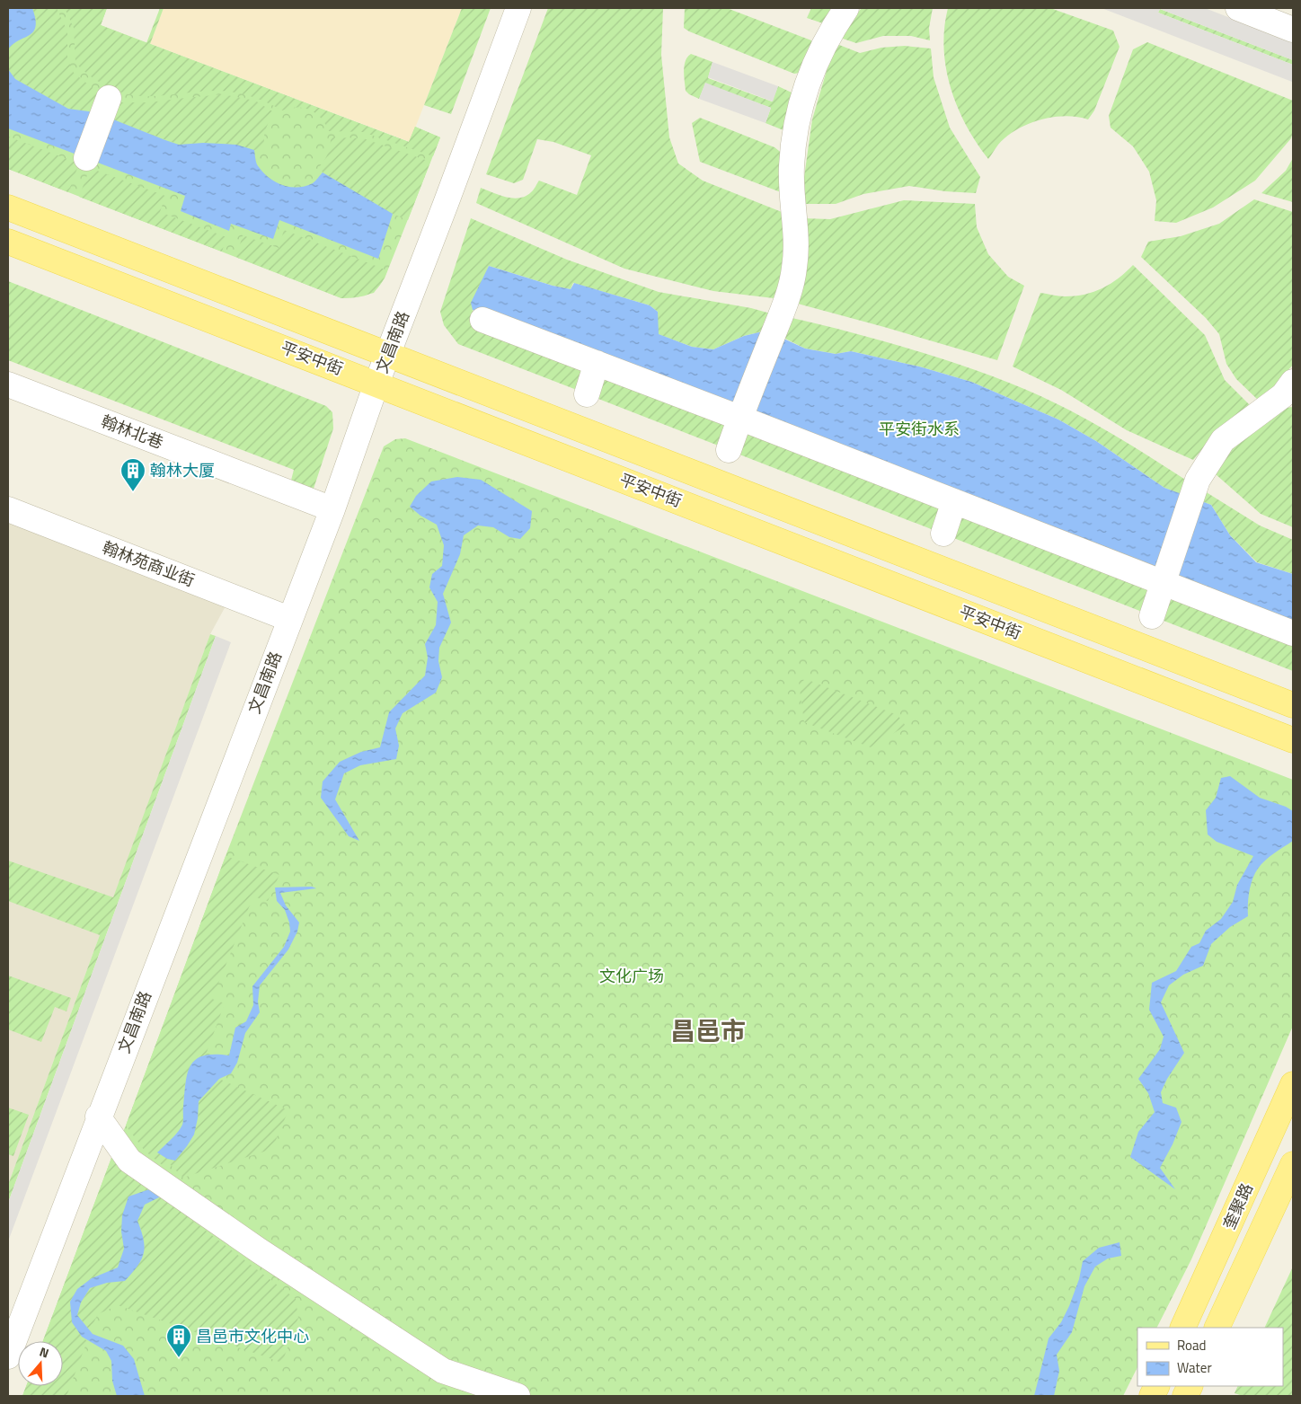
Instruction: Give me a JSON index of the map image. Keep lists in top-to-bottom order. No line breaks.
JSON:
{"streets":{"main road":["平安中街","奎聚路"],"street":["文昌南路","翰林北巷","翰林苑商业街"]},"crossings":[["文昌南路","平安中街"],["文昌南路","翰林北巷"],["文昌南路","翰林苑商业街"]],"districts":["昌邑市"],"parks":["平安街水系","文化广场"],"places":{"building":["翰林大厦","昌邑市文化中心"]},"legend":["Road","Water"],"north":"top"}
